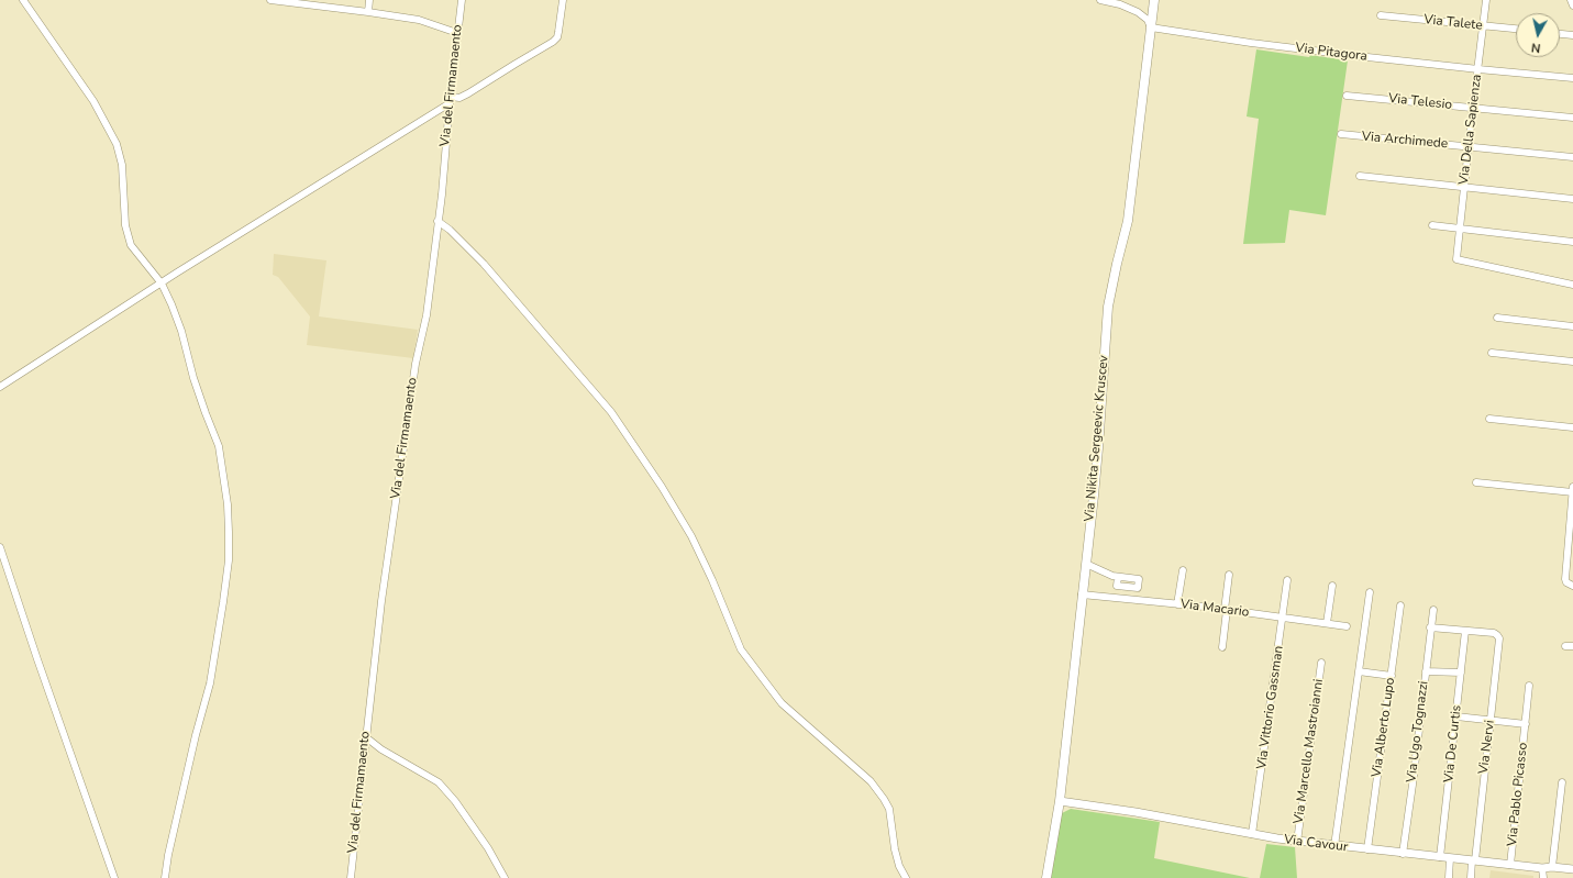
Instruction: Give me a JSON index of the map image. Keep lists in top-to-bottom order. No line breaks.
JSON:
{"streets":{"main road":["Via Nikita Sergeevic Kruscev"],"street":["Via Talete","Via Pitagora","Via del Firmamaento","Via Telesio","Via Della Sapienza","Via Archimede","Via Macario","Via Vittorio Gassman","Via Alberto Lupo","Via Ugo Tognazzi","Via De Curtis","Via Nervi","Via Marcello Mastroianni","Via Pablo Picasso","Via Cavour"]},"crossings":[["Via Talete","Via Della Sapienza"],["Via Pitagora","Via Della Sapienza"],["Via Pitagora","Via Nikita Sergeevic Kruscev"],["Via Telesio","Via Della Sapienza"],["Via Della Sapienza","Via Archimede"],["Via Nikita Sergeevic Kruscev","Via Macario"],["Via Nikita Sergeevic Kruscev","Via Cavour"],["Via Macario","Via Vittorio Gassman"],["Via Vittorio Gassman","Via Cavour"],["Via Alberto Lupo","Via Cavour"],["Via Ugo Tognazzi","Via Cavour"],["Via De Curtis","Via Nervi"],["Via De Curtis","Via Pablo Picasso"],["Via De Curtis","Via Cavour"],["Via Nervi","Via Pablo Picasso"],["Via Nervi","Via Cavour"],["Via Marcello Mastroianni","Via Cavour"],["Via Pablo Picasso","Via Cavour"]],"north":"bottom"}
